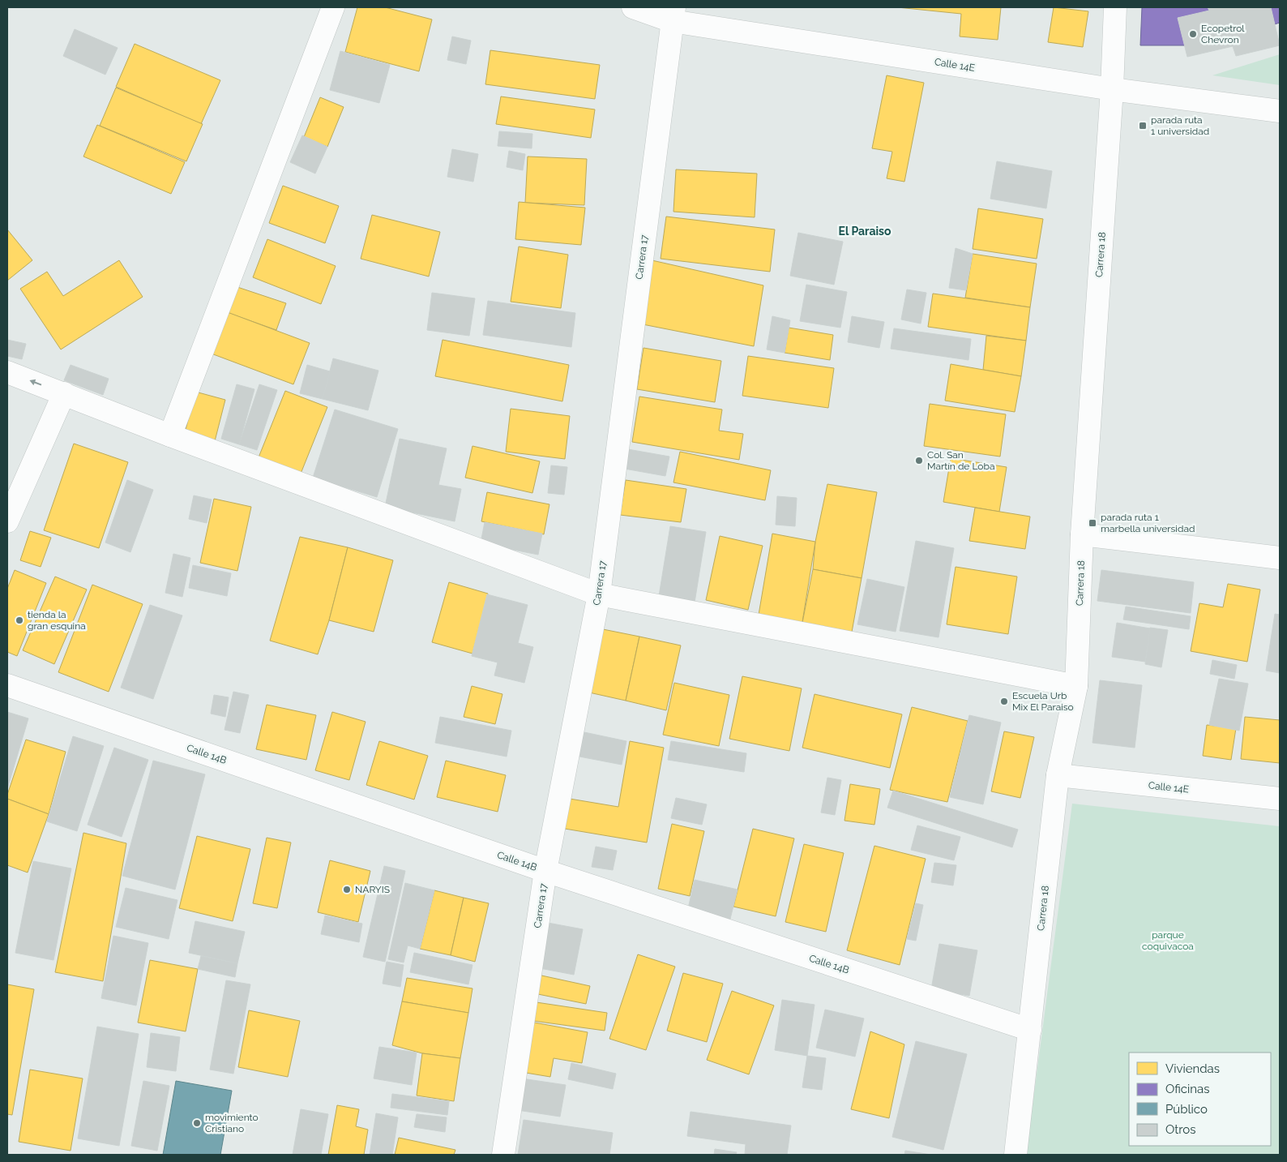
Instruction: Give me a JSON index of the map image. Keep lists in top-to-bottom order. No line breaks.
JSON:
{"streets":{"street":["Calle 14E","Carrera 18","Carrera 17","Calle 14B"]},"crossings":[["Calle 14E","Carrera 18"],["Calle 14E","Carrera 17"],["Carrera 18","Calle 14B"],["Carrera 17","Calle 14B"]],"districts":["El Paraiso"],"parks":["parque coquivacoa"],"places":{"other":["Ecopetrol Chevron","Col. San Martín de Loba","tienda la gran esquina","Escuela Urb Mix El Paraiso","NARYIS","movimiento Cristiano"],"transit":["parada ruta 1 universidad","parada ruta 1 marbella universidad"]},"legend":["Viviendas","Oficinas","Público","Otros"]}
